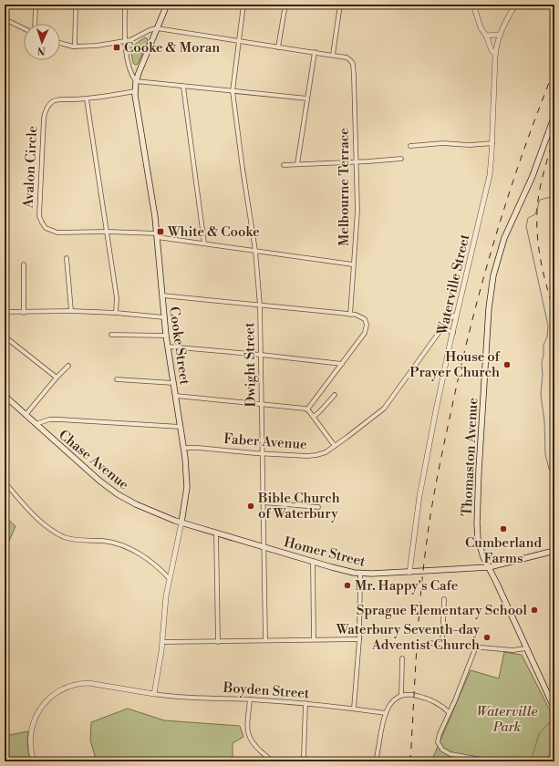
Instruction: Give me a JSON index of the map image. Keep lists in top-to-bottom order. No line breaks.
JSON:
{"streets":{"main road":["Cooke Street","Thomaston Avenue","Chase Avenue","Homer Street"],"street":["Avalon Circle","Melbourne Terrace","Waterville Street","Dwight Street","Faber Avenue","Boyden Street"]},"crossings":[["Avalon Circle","Melbourne Terrace"],["Avalon Circle","Cooke Street"],["Avalon Circle","Dwight Street"],["Waterville Street","Faber Avenue"],["Waterville Street","Homer Street"],["Cooke Street","Faber Avenue"],["Cooke Street","Chase Avenue"],["Cooke Street","Homer Street"],["Cooke Street","Boyden Street"],["Dwight Street","Faber Avenue"],["Dwight Street","Homer Street"],["Thomaston Avenue","Homer Street"],["Chase Avenue","Homer Street"]],"parks":["Waterville Park"],"places":{"transit":["Cooke & Moran","White & Cooke"],"other":["House of Prayer Church","Bible Church of Waterbury","Cumberland Farms","Mr. Happy's Cafe","Sprague Elementary School","Waterbury Seventh-day Adventist Church"]},"north":"bottom"}
